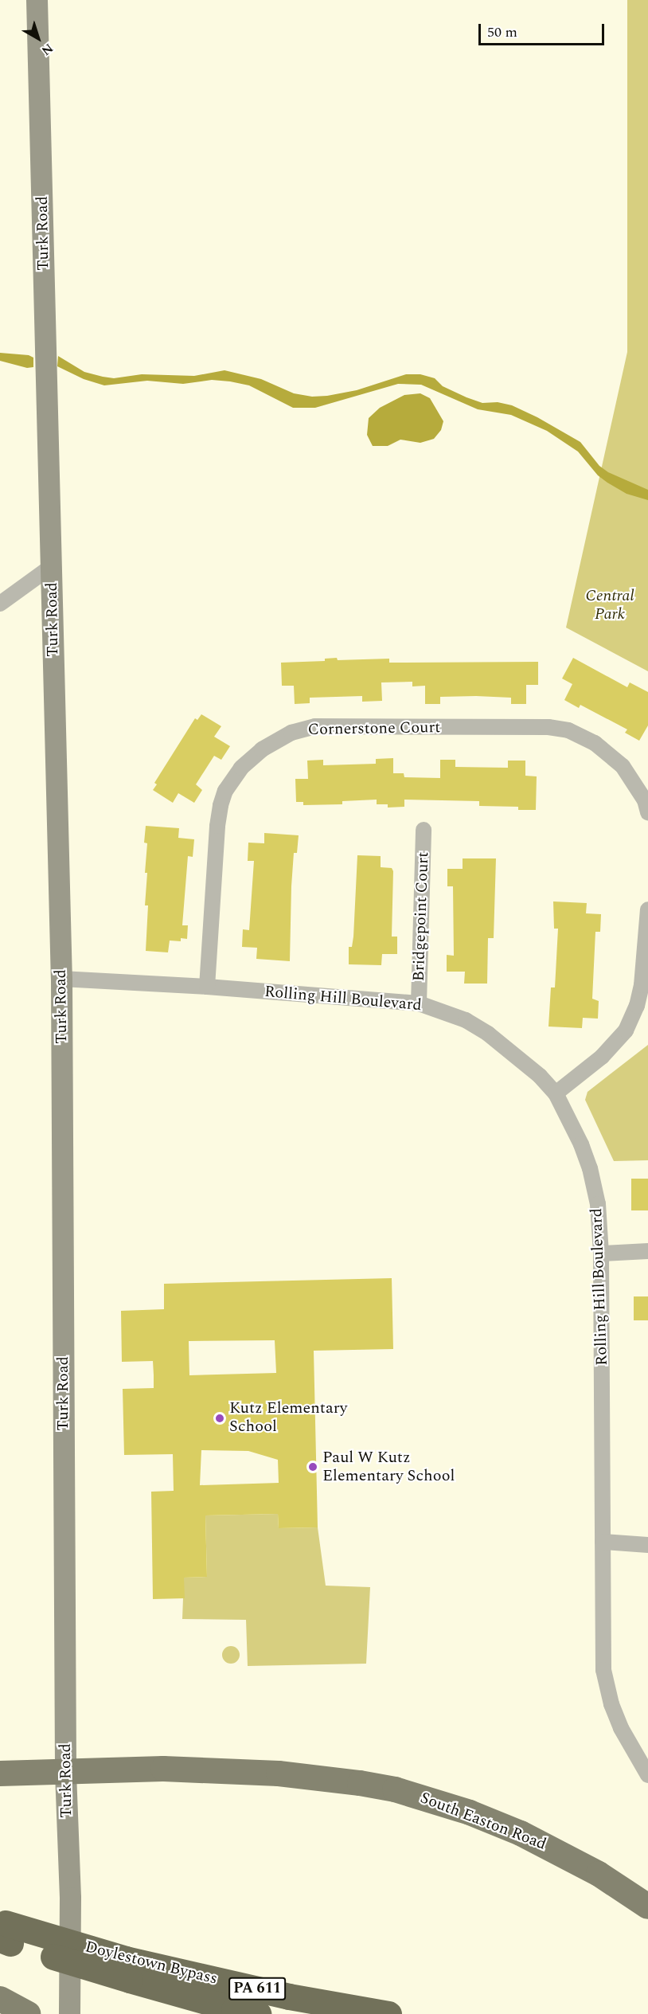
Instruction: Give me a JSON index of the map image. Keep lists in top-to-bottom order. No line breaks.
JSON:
{"streets":{"highway":["Doylestown Bypass","PA 611"],"main road":["South Easton Road"],"street":["Turk Road","Cornerstone Court","Bridgepoint Court","Rolling Hill Boulevard"]},"crossings":[["Turk Road","Rolling Hill Boulevard"],["Turk Road","South Easton Road"],["Cornerstone Court","Rolling Hill Boulevard"],["Bridgepoint Court","Rolling Hill Boulevard"]],"parks":["Central Park"],"places":["Kutz Elementary School","Paul W Kutz Elementary School"],"scale_bar":"50 m","north":"bottom right"}
